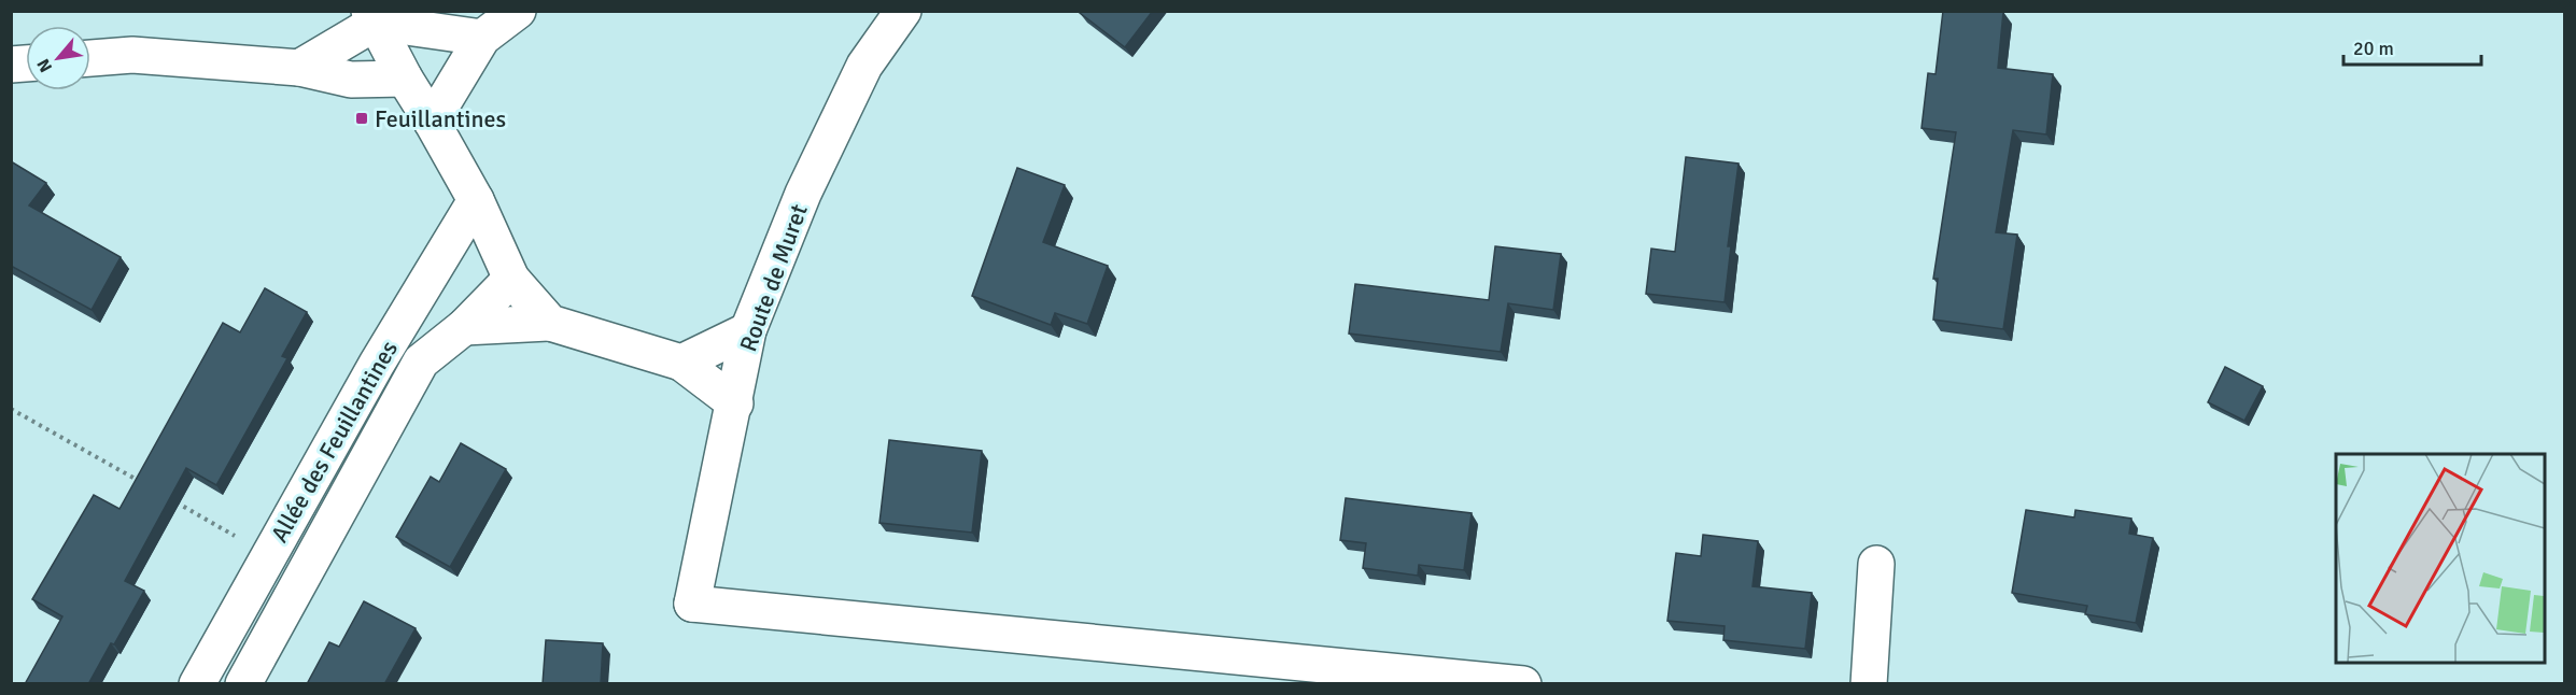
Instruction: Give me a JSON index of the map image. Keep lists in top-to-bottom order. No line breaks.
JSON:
{"streets":{"street":["Route de Muret","Allée des Feuillantines"]},"places":{"transit":["Feuillantines"]},"scale_bar":"20 m","north":"bottom left"}
